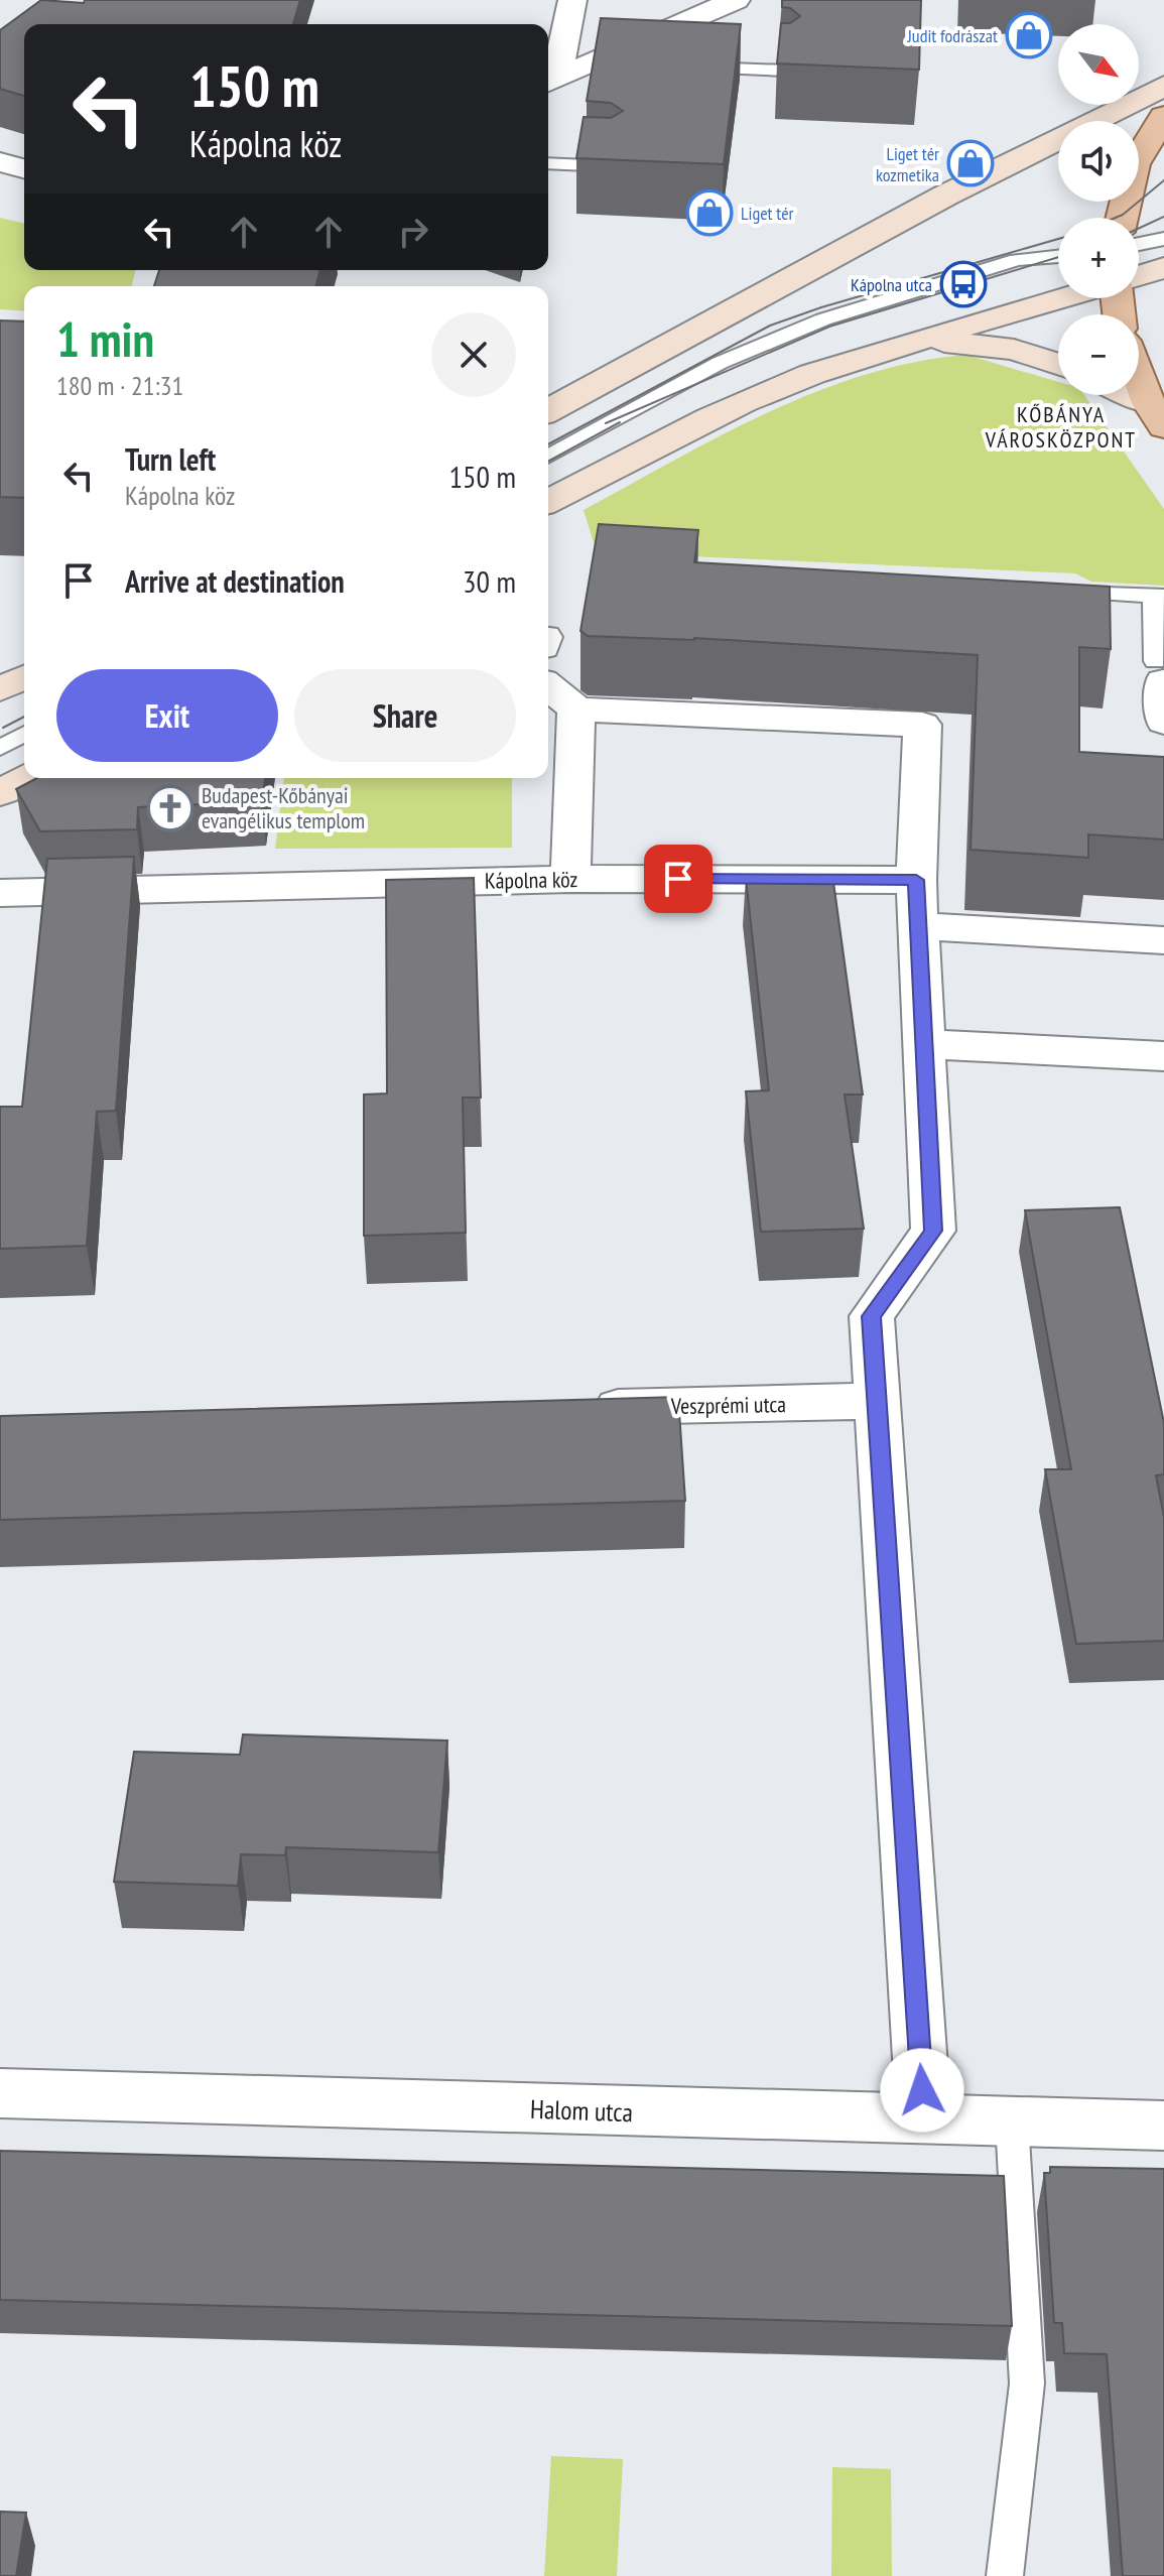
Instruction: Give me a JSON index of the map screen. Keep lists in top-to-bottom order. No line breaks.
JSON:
{"streets":{"street":["Kápolna köz","Veszprémi utca","Halom utca"]},"districts":["KŐBÁNYA VÁROSKÖZPONT"],"places":{"shop":["Judit fodrászat","Liget tér kozmetika","Liget tér"],"bus stop":["Kápolna utca"],"church":["Budapest-Kőbányai evangélikus templom"]},"north":"bottom right","page":{"map_buttons":["+","−"],"turn":["150 m","Kápolna köz"],"heading":["1 min","180 m · 21:31"],"list":[{"name":"Turn left","note":"Kápolna köz","value":"150 m"},{"name":"Arrive at destination","value":"30 m"}],"buttons":["Exit","Share"]}}
